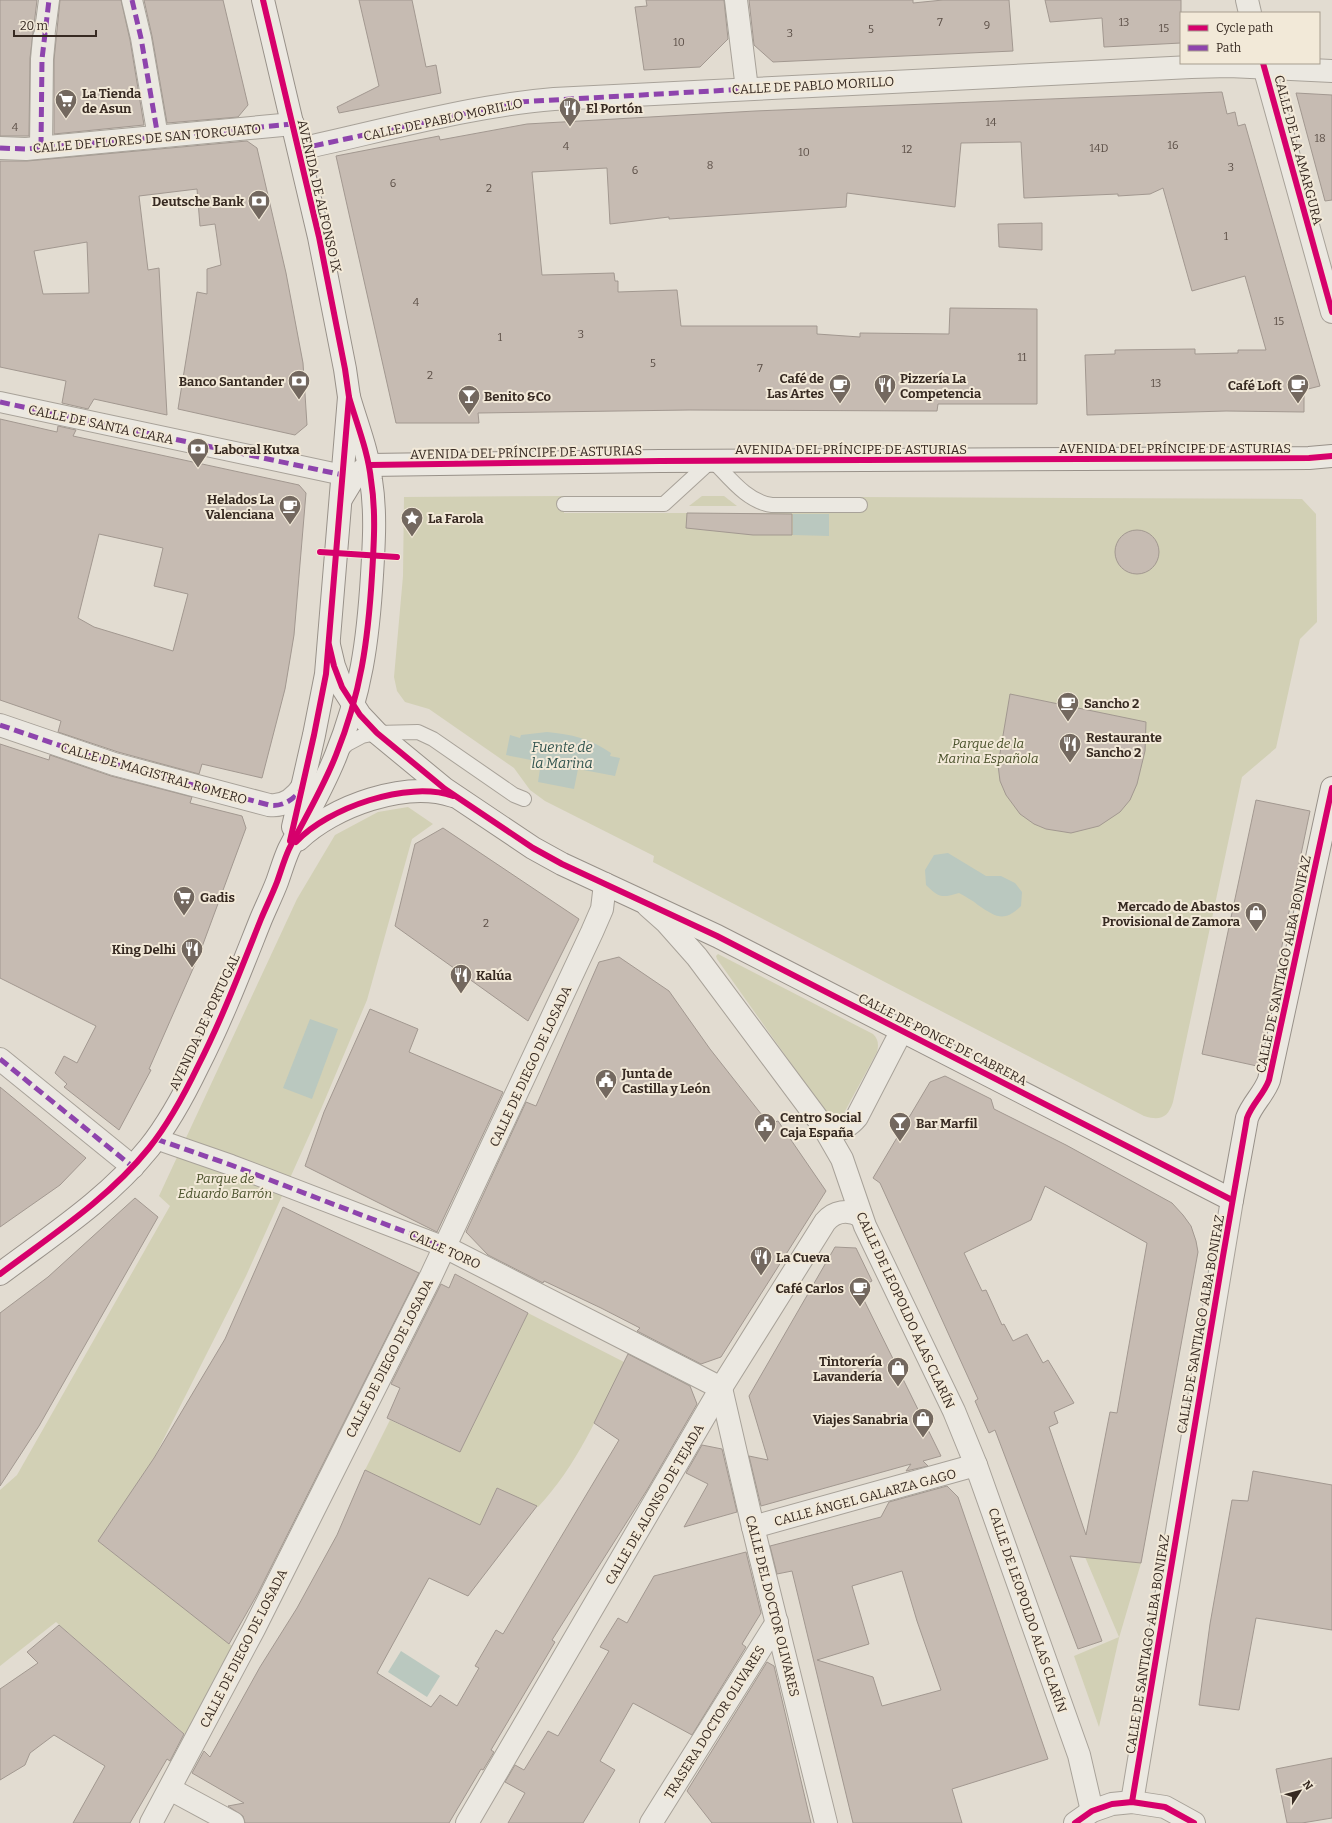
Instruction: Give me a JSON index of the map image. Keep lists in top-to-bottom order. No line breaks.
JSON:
{"streets":{"street":["CALLE DE PABLO MORILLO","CALLE DE FLORES DE SAN TORCUATO","CALLE DE LA AMARGURA","AVENIDA DE ALFONSO IX","CALLE DE SANTA CLARA","AVENIDA DEL PRÍNCIPE DE ASTURIAS","CALLE DE MAGISTRAL ROMERO","CALLE DE SANTIAGO ALBA BONIFAZ","AVENIDA DE PORTUGAL","CALLE DE PONCE DE CABRERA","CALLE DE DIEGO DE LOSADA","CALLE TORO","CALLE DE LEOPOLDO ALAS CLARÍN","CALLE ÁNGEL GALARZA GAGO","CALLE DE ALONSO DE TEJADA","CALLE DEL DOCTOR OLIVARES","TRASERA DOCTOR OLIVARES"]},"crossings":[["CALLE DE PABLO MORILLO","CALLE DE LA AMARGURA"],["CALLE DE PABLO MORILLO","AVENIDA DE ALFONSO IX"],["CALLE DE FLORES DE SAN TORCUATO","AVENIDA DE ALFONSO IX"],["AVENIDA DE ALFONSO IX","CALLE DE SANTA CLARA"],["AVENIDA DE ALFONSO IX","AVENIDA DEL PRÍNCIPE DE ASTURIAS"],["AVENIDA DE ALFONSO IX","AVENIDA DE PORTUGAL"],["AVENIDA DEL PRÍNCIPE DE ASTURIAS","AVENIDA DE PORTUGAL"],["CALLE DE MAGISTRAL ROMERO","AVENIDA DE PORTUGAL"],["CALLE DE SANTIAGO ALBA BONIFAZ","CALLE DE PONCE DE CABRERA"],["AVENIDA DE PORTUGAL","CALLE TORO"],["AVENIDA DE PORTUGAL","CALLE DE LEOPOLDO ALAS CLARÍN"],["CALLE DE PONCE DE CABRERA","CALLE DE LEOPOLDO ALAS CLARÍN"],["CALLE DE DIEGO DE LOSADA","CALLE TORO"],["CALLE DE DIEGO DE LOSADA","CALLE DE LEOPOLDO ALAS CLARÍN"],["CALLE TORO","CALLE DE ALONSO DE TEJADA"],["CALLE TORO","CALLE DEL DOCTOR OLIVARES"],["CALLE DE LEOPOLDO ALAS CLARÍN","CALLE ÁNGEL GALARZA GAGO"],["CALLE DE LEOPOLDO ALAS CLARÍN","CALLE DE ALONSO DE TEJADA"],["CALLE ÁNGEL GALARZA GAGO","CALLE DEL DOCTOR OLIVARES"],["CALLE DE ALONSO DE TEJADA","CALLE DEL DOCTOR OLIVARES"],["CALLE DEL DOCTOR OLIVARES","TRASERA DOCTOR OLIVARES"]],"water":["Fuente de la Marina"],"parks":["Parque de la Marina Española","Parque de Eduardo Barrón"],"places":{"supermarket":["La Tienda de Asun","Gadis"],"restaurant":["El Portón","Pizzería La Competencia","Restaurante Sancho 2","King Delhi","Kalúa","La Cueva"],"bank":["Deutsche Bank","Banco Santander","Laboral Kutxa"],"cafe":["Café de Las Artes","Café Loft","Helados La Valenciana","Sancho 2","Café Carlos"],"bar":["Benito &Co","Bar Marfil"],"place":["La Farola"],"shop":["Mercado de Abastos Provisional de Zamora","Tintorería Lavandería","Viajes Sanabria"],"public building":["Junta de Castilla y León","Centro Social Caja España"]},"house_numbers":["7","13","9","15","5","3","10","14","4","18","16","4","14D","12","10","8","3","6","6","2","1","4","15","3","1","11","5","7","2","13","2"],"legend":["Cycle path","Path"],"scale_bar":"20 m","north":"top right"}
